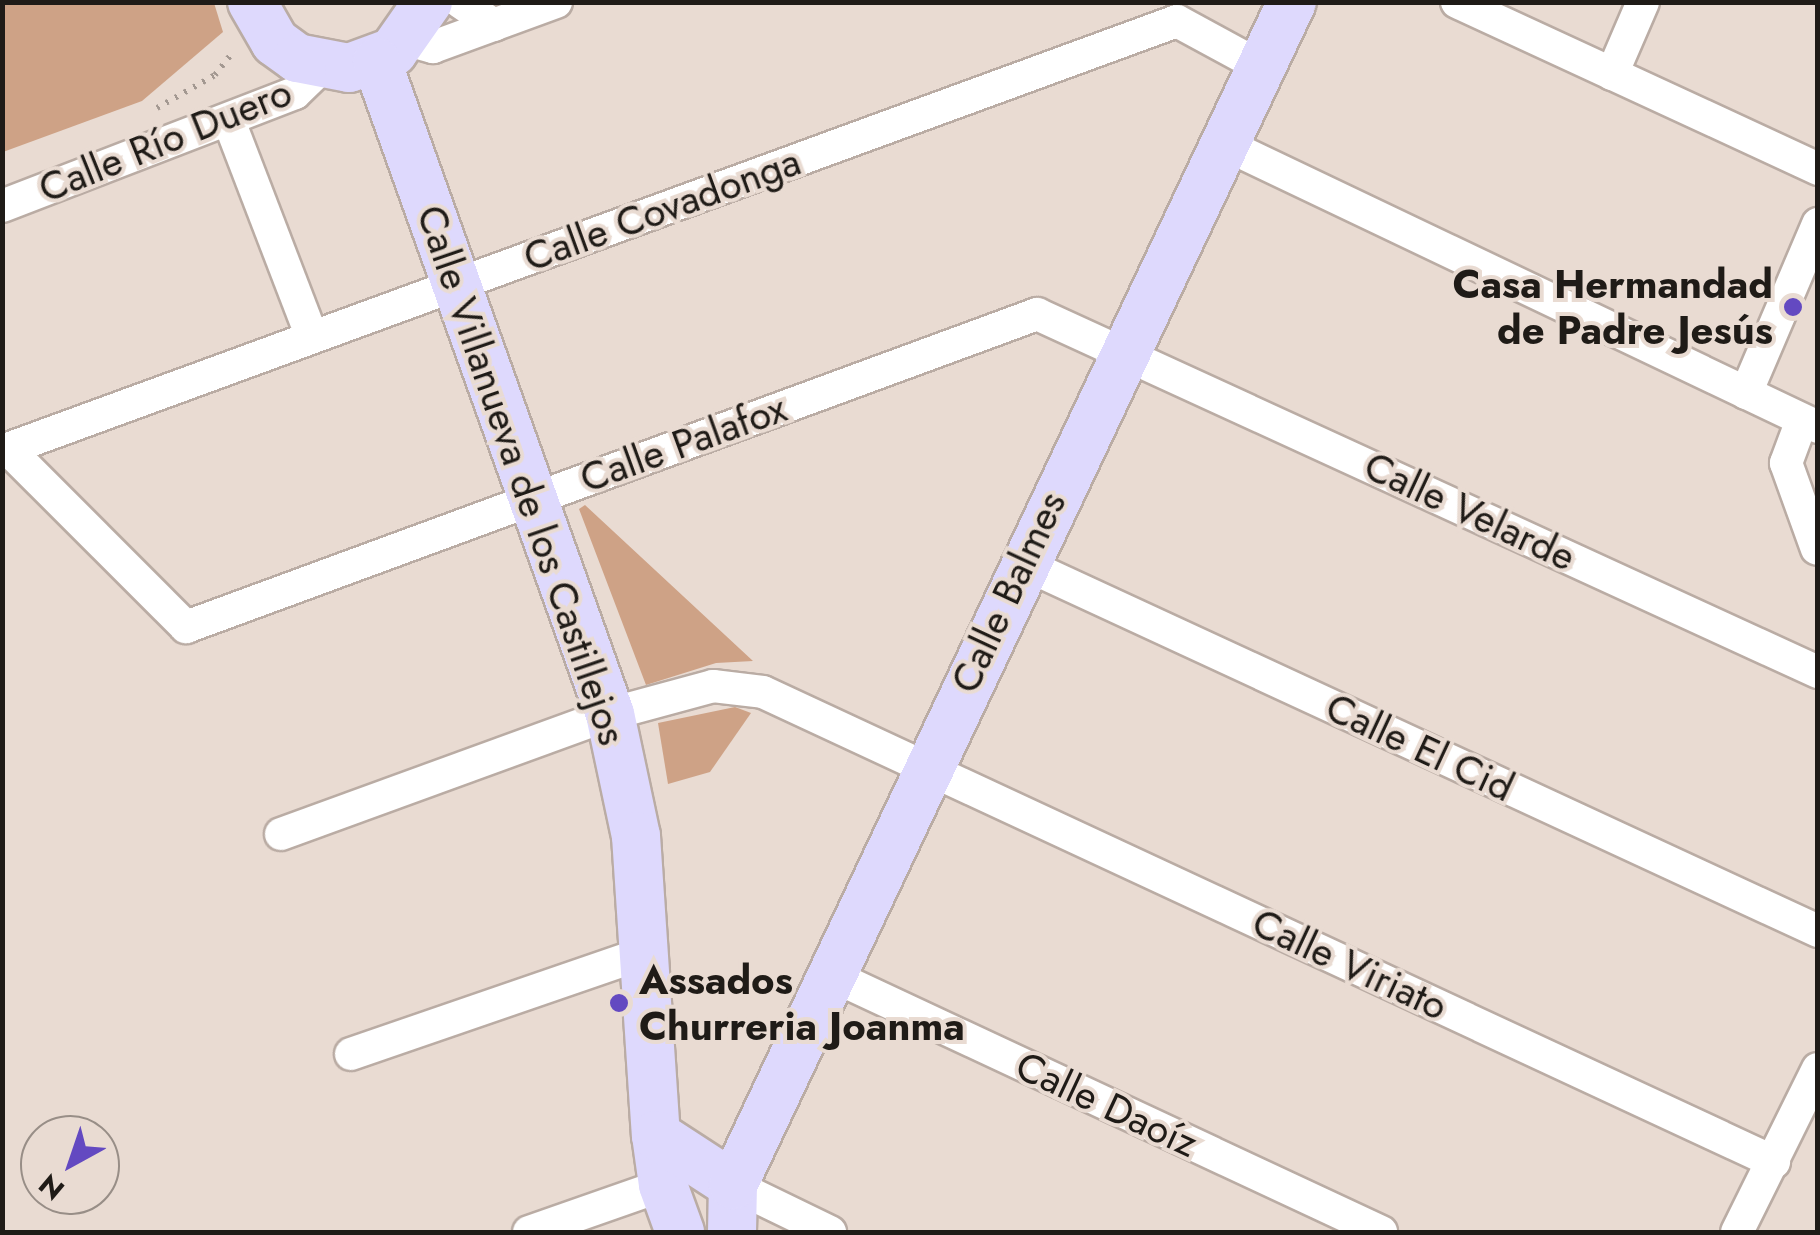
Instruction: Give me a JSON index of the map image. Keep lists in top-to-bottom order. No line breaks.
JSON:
{"streets":{"street":["Calle Río Duero","Calle Covadonga","Calle Palafox","Calle Villanueva de los Castillejos","Calle Velarde","Calle Balmes","Calle El Cid","Calle Viriato","Calle Daoíz"]},"crossings":[["Calle Covadonga","Calle Palafox"],["Calle Covadonga","Calle Villanueva de los Castillejos"],["Calle Covadonga","Calle Balmes"],["Calle Palafox","Calle Villanueva de los Castillejos"],["Calle Palafox","Calle Velarde"],["Calle Palafox","Calle Balmes"],["Calle Villanueva de los Castillejos","Calle Viriato"],["Calle Velarde","Calle Balmes"],["Calle Balmes","Calle El Cid"],["Calle Balmes","Calle Viriato"],["Calle Balmes","Calle Daoíz"]],"places":["Casa Hermandad de Padre Jesús","Assados Churreria Joanma"],"north":"bottom left"}
